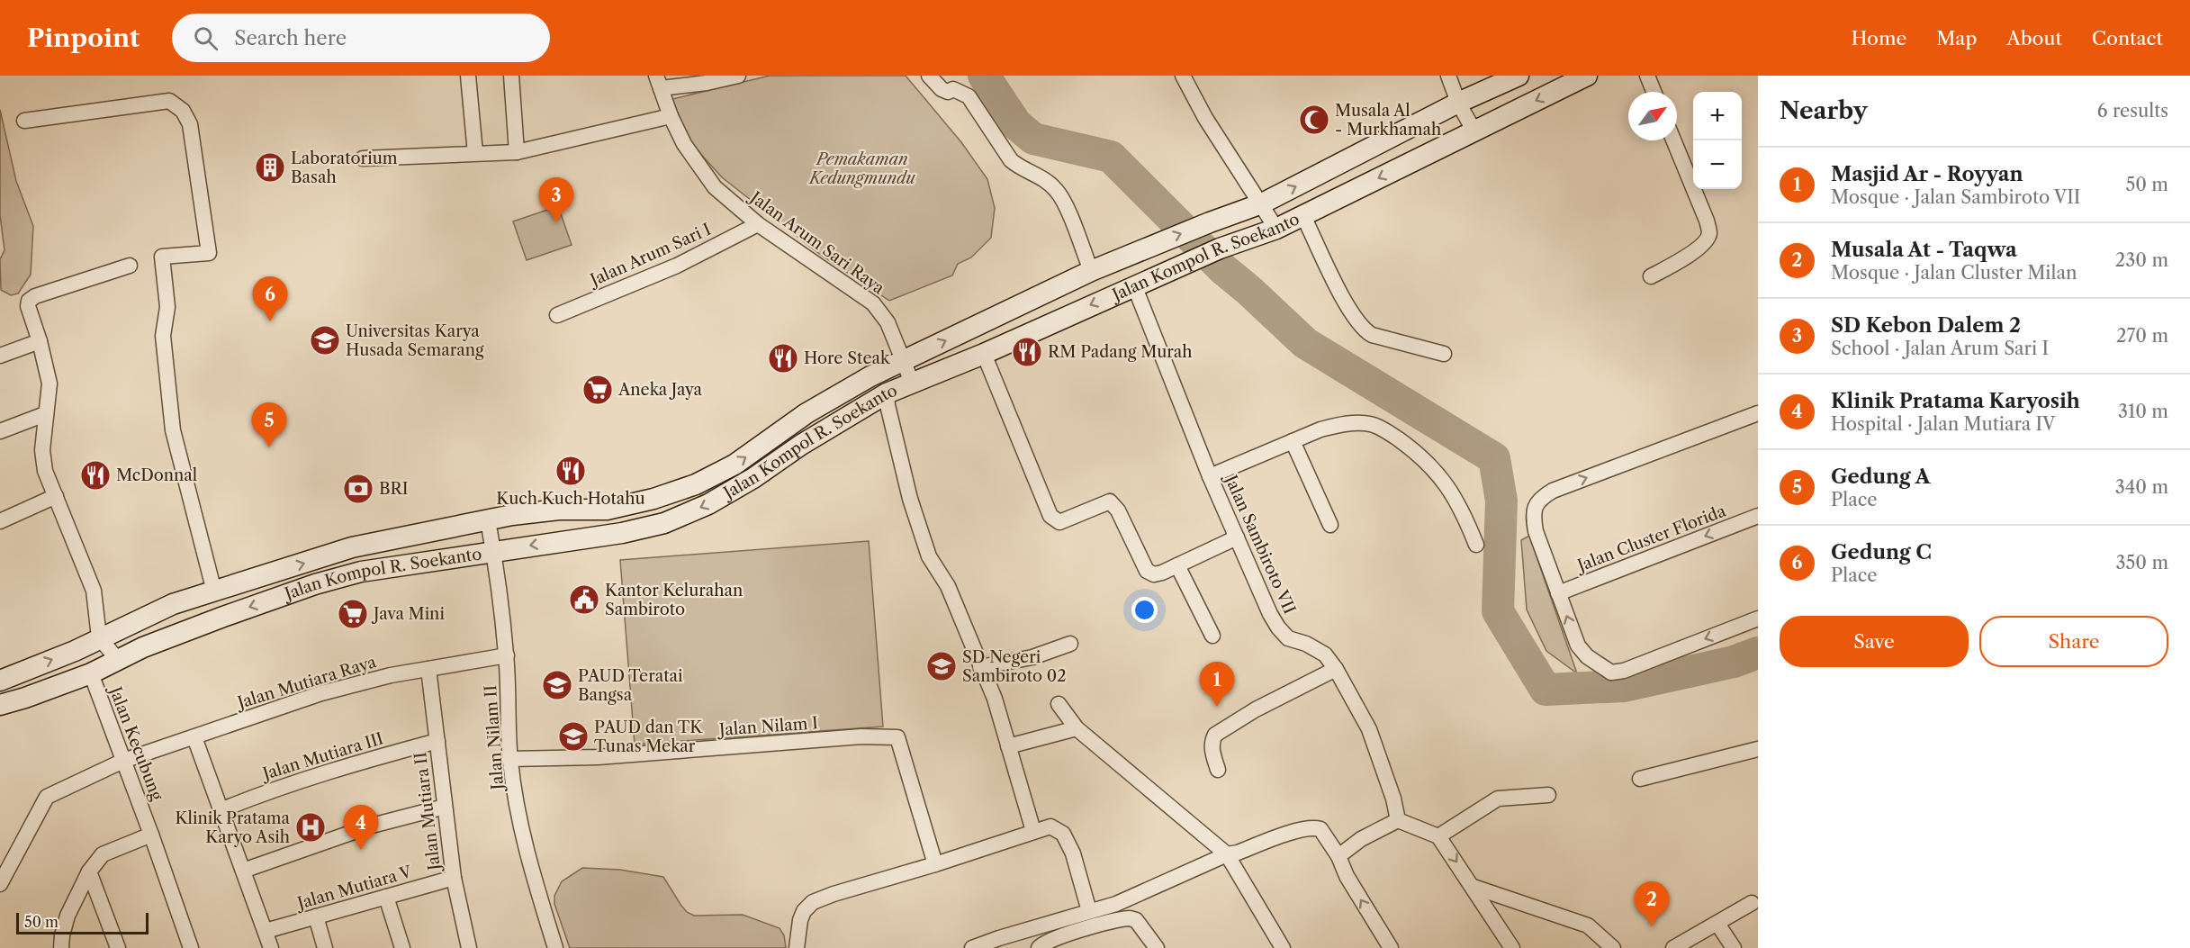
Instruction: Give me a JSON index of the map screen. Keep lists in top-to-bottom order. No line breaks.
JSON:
{"streets":{"main road":["Jalan Kompol R. Soekanto"],"street":["Jalan Arum Sari Raya","Jalan Arum Sari I","Jalan Cluster Florida","Jalan Sambiroto VII","Jalan Mutiara Raya","Jalan Nilam I","Jalan Nilam II","Jalan Kecubung","Jalan Mutiara III","Jalan Mutiara II","Jalan Mutiara V"]},"crossings":[["Jalan Arum Sari Raya","Jalan Arum Sari I"],["Jalan Arum Sari Raya","Jalan Kompol R. Soekanto"],["Jalan Kompol R. Soekanto","Jalan Sambiroto VII"],["Jalan Kompol R. Soekanto","Jalan Nilam II"],["Jalan Kompol R. Soekanto","Jalan Kecubung"],["Jalan Mutiara Raya","Jalan Nilam II"],["Jalan Mutiara Raya","Jalan Kecubung"],["Jalan Mutiara Raya","Jalan Mutiara II"],["Jalan Nilam I","Jalan Nilam II"],["Jalan Mutiara III","Jalan Mutiara II"],["Jalan Mutiara II","Jalan Mutiara V"]],"one_way":["Jalan Cluster Florida"],"parks":["Pemakaman Kedungmundu"],"places":{"mosque":["Musala Al - Murkhamah"],"building":["Laboratorium Basah"],"school or university":["Universitas Karya Husada Semarang","SD Negeri Sambiroto 02","PAUD Teratai Bangsa","PAUD dan TK Tunas Mekar"],"restaurant":["RM Padang Murah","Hore Steak","Kuch Kuch Hotahu","McDonnal"],"supermarket":["Aneka Jaya","Java Mini"],"bank":["BRI"],"public building":["Kantor Kelurahan Sambiroto"],"hospital":["Klinik Pratama Karyo Asih"]},"scale_bar":"50 m","north":"top right","page":{"header":"Pinpoint","search":"Search here","nav":["Home","Map","About","Contact"],"heading":["Nearby","6 results"],"map_buttons":["+","−"],"list":[{"mark":"1","name":"Masjid Ar - Royyan","note":"Mosque · Jalan Sambiroto VII","value":"50 m"},{"mark":"2","name":"Musala At - Taqwa","note":"Mosque · Jalan Cluster Milan","value":"230 m"},{"mark":"3","name":"SD Kebon Dalem 2","note":"School · Jalan Arum Sari I","value":"270 m"},{"mark":"4","name":"Klinik Pratama Karyosih","note":"Hospital · Jalan Mutiara IV","value":"310 m"},{"mark":"5","name":"Gedung A","note":"Place","value":"340 m"},{"mark":"6","name":"Gedung C","note":"Place","value":"350 m"}],"pins":["3","6","5","1","4","2"],"buttons":["Save","Share"],"scale":"50 m"}}
